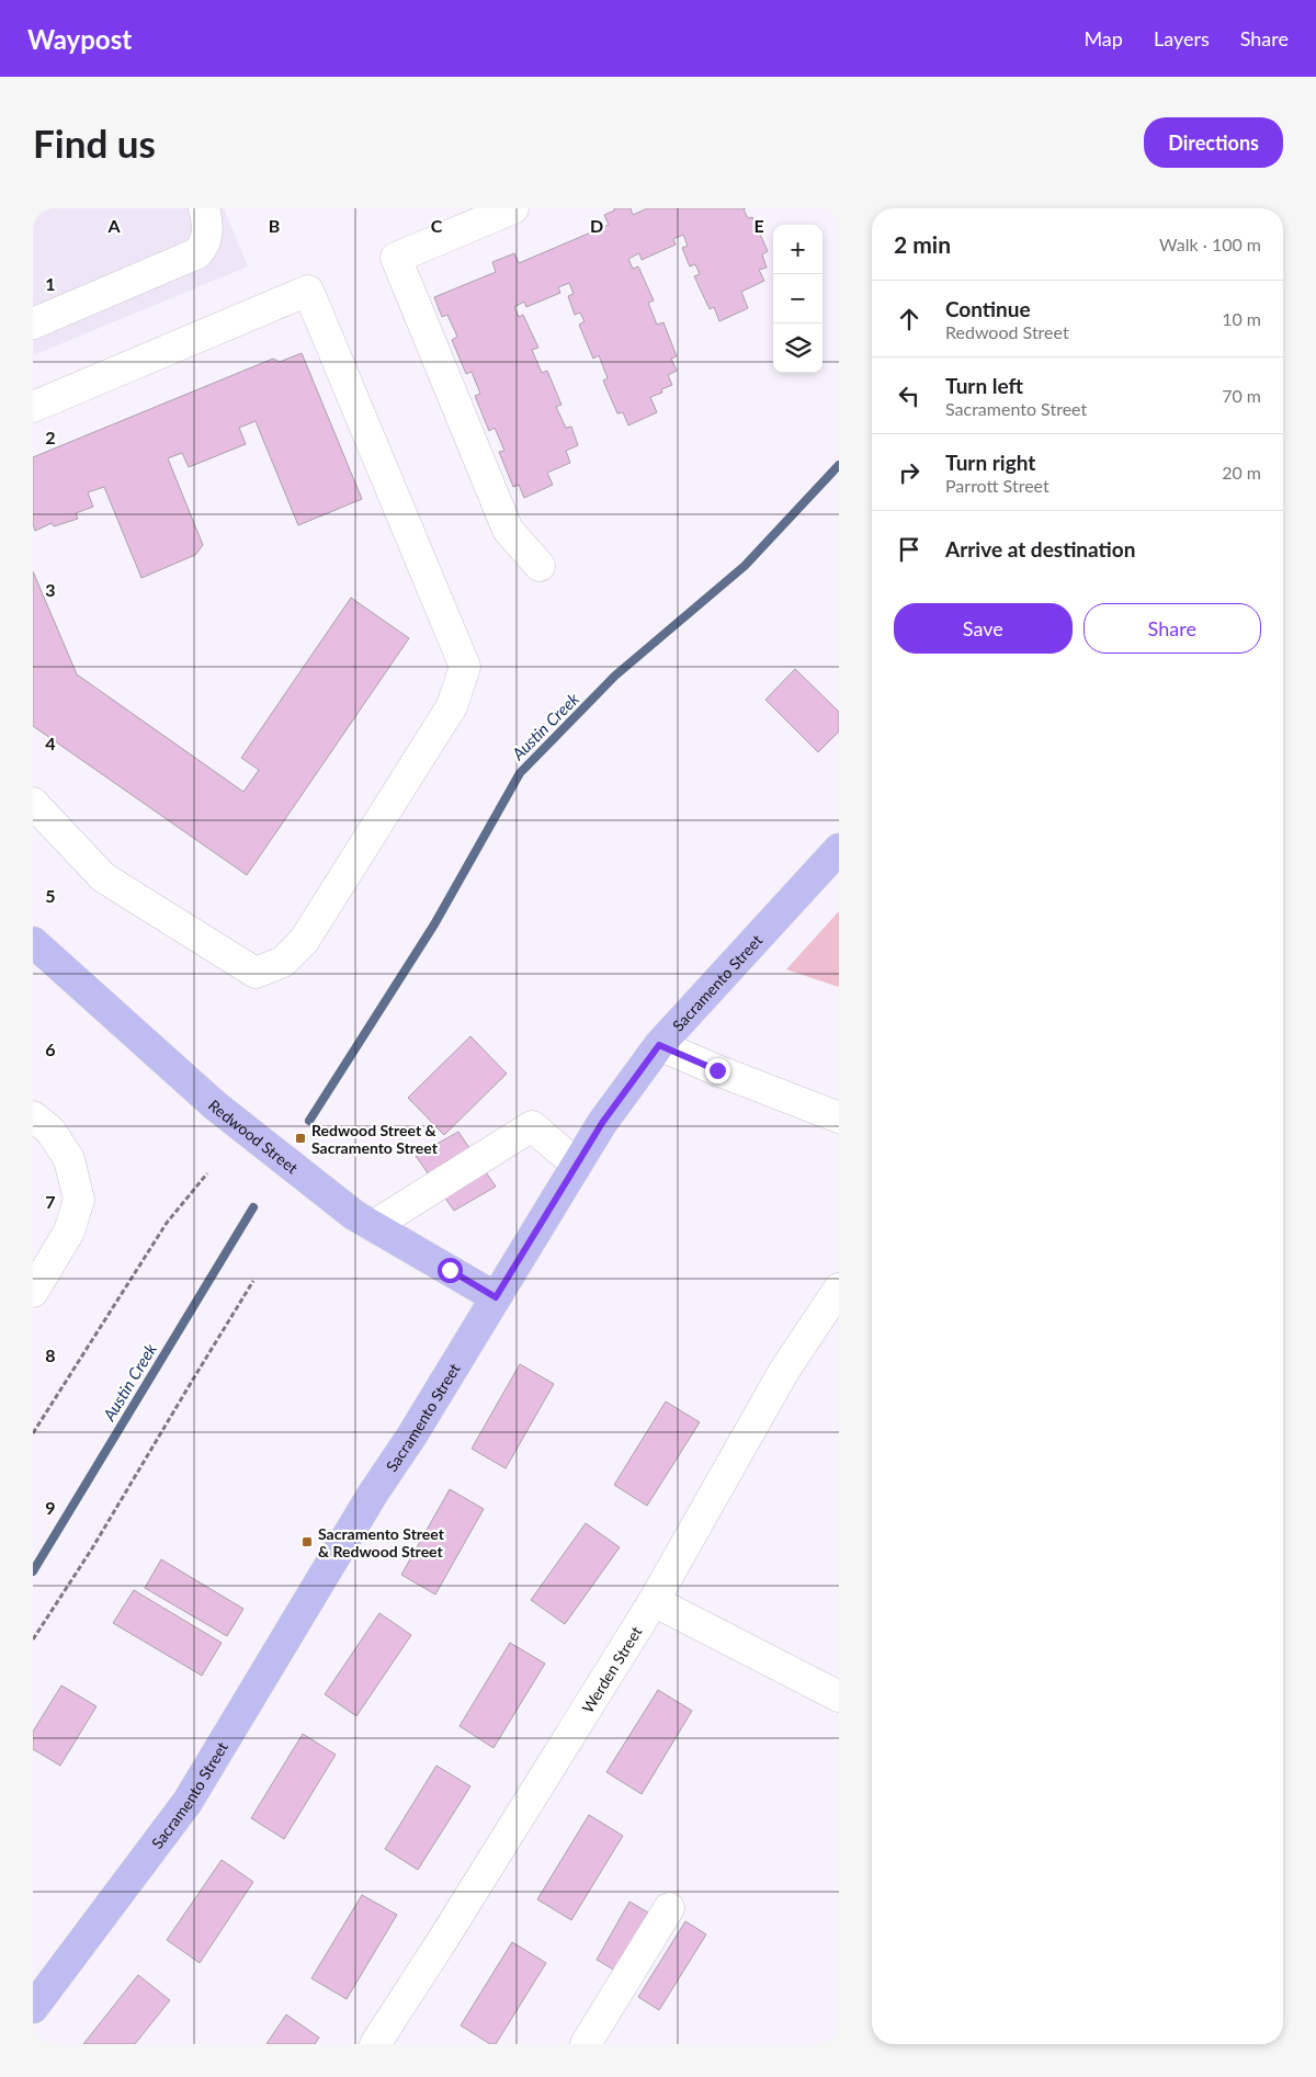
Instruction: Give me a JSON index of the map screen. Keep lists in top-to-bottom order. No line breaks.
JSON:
{"streets":{"main road":["Sacramento Street","Redwood Street"],"street":["Werden Street"]},"crossings":[["Sacramento Street","Redwood Street"]],"water":["Austin Creek"],"places":{"transit":["Redwood Street & Sacramento Street","Sacramento Street & Redwood Street"]},"page":{"header":"Waypost","nav":["Map","Layers","Share"],"buttons":["Directions",["Save","Share"]],"title":"Find us","heading":["2 min","Walk · 100 m"],"map_buttons":["+","−"],"list":[["Continue","Redwood Street","10 m"],["Turn left","Sacramento Street","70 m"],["Turn right","Parrott Street","20 m"],"Arrive at destination"]},"grid":{"columns":["A","B","C","D","E"],"rows":["1","2","3","4","5","6","7","8","9"]}}
